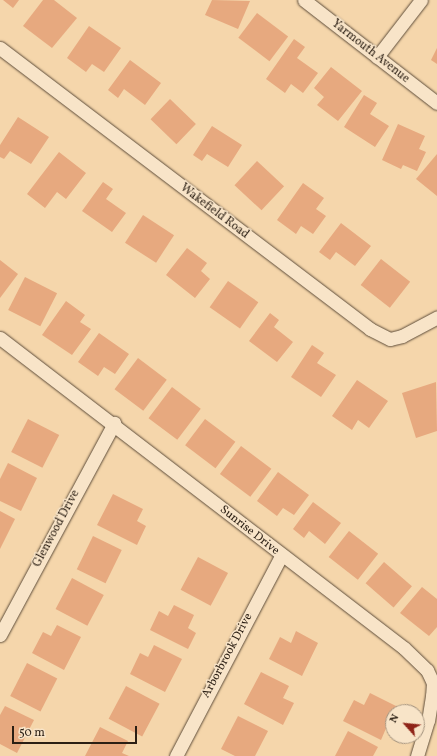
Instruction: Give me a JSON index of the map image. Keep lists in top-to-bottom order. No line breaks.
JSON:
{"streets":{"street":["Yarmouth Avenue","Wakefield Road","Glenwood Drive","Sunrise Drive","Arborbrook Drive"]},"crossings":[["Glenwood Drive","Sunrise Drive"],["Sunrise Drive","Arborbrook Drive"]],"scale_bar":"50 m","north":"top left"}
